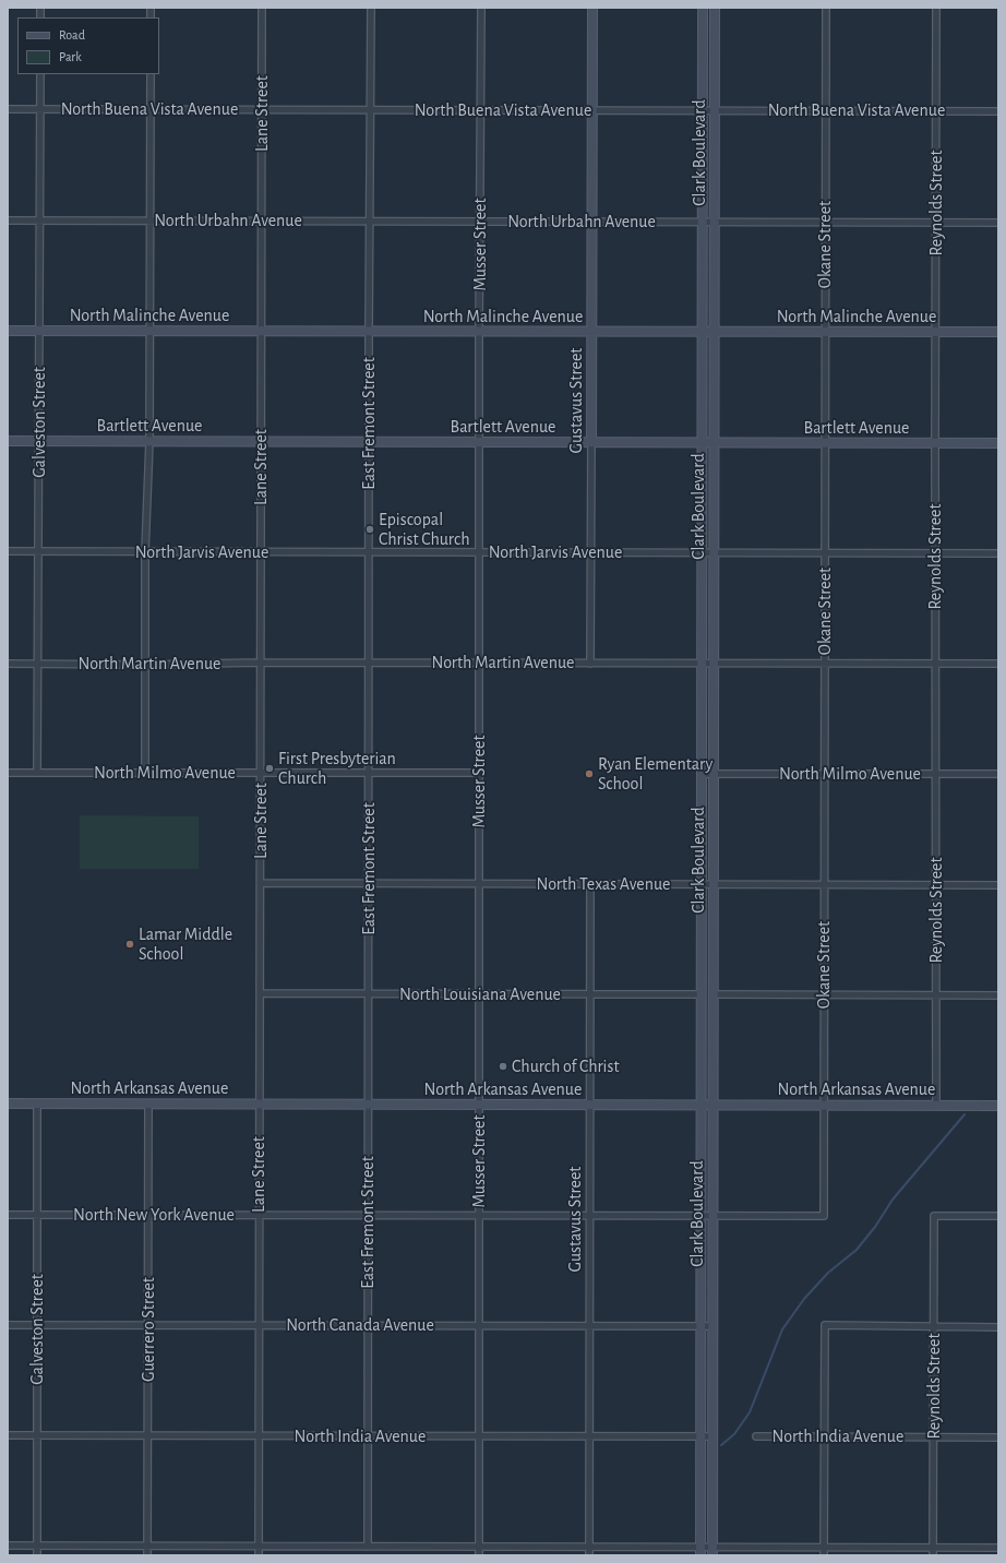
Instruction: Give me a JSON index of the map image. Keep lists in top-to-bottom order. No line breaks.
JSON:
{"streets":{"main road":["Clark Boulevard","North Malinche Avenue","Gustavus Street","Bartlett Avenue","North Arkansas Avenue"],"street":["North Buena Vista Avenue","Lane Street","Reynolds Street","North Urbahn Avenue","Musser Street","Okane Street","Galveston Street","East Fremont Street","North Jarvis Avenue","North Martin Avenue","North Milmo Avenue","North Texas Avenue","North Louisiana Avenue","North New York Avenue","North Canada Avenue","Guerrero Street","North India Avenue"]},"crossings":[["North Buena Vista Avenue","Lane Street"],["North Buena Vista Avenue","Clark Boulevard"],["North Buena Vista Avenue","Reynolds Street"],["North Buena Vista Avenue","Musser Street"],["North Buena Vista Avenue","Okane Street"],["North Buena Vista Avenue","Gustavus Street"],["North Buena Vista Avenue","Galveston Street"],["North Buena Vista Avenue","East Fremont Street"],["Lane Street","North Urbahn Avenue"],["Lane Street","North Malinche Avenue"],["Lane Street","Bartlett Avenue"],["Lane Street","North Jarvis Avenue"],["Lane Street","North Martin Avenue"],["Lane Street","North Milmo Avenue"],["Lane Street","North Texas Avenue"],["Lane Street","North Louisiana Avenue"],["Lane Street","North Arkansas Avenue"],["Lane Street","North New York Avenue"],["Lane Street","North Canada Avenue"],["Lane Street","North India Avenue"],["Clark Boulevard","North Urbahn Avenue"],["Clark Boulevard","North Malinche Avenue"],["Clark Boulevard","Bartlett Avenue"],["Clark Boulevard","North Jarvis Avenue"],["Clark Boulevard","North Martin Avenue"],["Clark Boulevard","North Milmo Avenue"],["Clark Boulevard","North Texas Avenue"],["Clark Boulevard","North Louisiana Avenue"],["Clark Boulevard","North Arkansas Avenue"],["Clark Boulevard","North New York Avenue"],["Clark Boulevard","North Canada Avenue"],["Clark Boulevard","North India Avenue"],["Reynolds Street","North Urbahn Avenue"],["Reynolds Street","North Malinche Avenue"],["Reynolds Street","Bartlett Avenue"],["Reynolds Street","North Jarvis Avenue"],["Reynolds Street","North Martin Avenue"],["Reynolds Street","North Milmo Avenue"],["Reynolds Street","North Texas Avenue"],["Reynolds Street","North Arkansas Avenue"],["Reynolds Street","North India Avenue"],["North Urbahn Avenue","Musser Street"],["North Urbahn Avenue","Okane Street"],["North Urbahn Avenue","Gustavus Street"],["North Urbahn Avenue","Galveston Street"],["North Urbahn Avenue","East Fremont Street"],["Musser Street","North Malinche Avenue"],["Musser Street","Bartlett Avenue"],["Musser Street","North Jarvis Avenue"],["Musser Street","North Martin Avenue"],["Musser Street","North Milmo Avenue"],["Musser Street","North Texas Avenue"],["Musser Street","North Louisiana Avenue"],["Musser Street","North Arkansas Avenue"],["Musser Street","North New York Avenue"],["Musser Street","North Canada Avenue"],["Musser Street","North India Avenue"],["Okane Street","North Malinche Avenue"],["Okane Street","Bartlett Avenue"],["Okane Street","North Jarvis Avenue"],["Okane Street","North Martin Avenue"],["Okane Street","North Milmo Avenue"],["Okane Street","North Texas Avenue"],["Okane Street","North Arkansas Avenue"],["Okane Street","North New York Avenue"],["North Malinche Avenue","Gustavus Street"],["North Malinche Avenue","Galveston Street"],["North Malinche Avenue","East Fremont Street"],["Gustavus Street","Bartlett Avenue"],["Gustavus Street","North Jarvis Avenue"],["Gustavus Street","North Martin Avenue"],["Gustavus Street","North Texas Avenue"],["Gustavus Street","North Louisiana Avenue"],["Gustavus Street","North Arkansas Avenue"],["Gustavus Street","North New York Avenue"],["Gustavus Street","North Canada Avenue"],["Gustavus Street","North India Avenue"],["Galveston Street","Bartlett Avenue"],["Galveston Street","North Jarvis Avenue"],["Galveston Street","North Martin Avenue"],["Galveston Street","North Milmo Avenue"],["Galveston Street","North Arkansas Avenue"],["Galveston Street","North New York Avenue"],["Galveston Street","North Canada Avenue"],["Galveston Street","North India Avenue"],["East Fremont Street","Bartlett Avenue"],["East Fremont Street","North Jarvis Avenue"],["East Fremont Street","North Martin Avenue"],["East Fremont Street","North Milmo Avenue"],["East Fremont Street","North Texas Avenue"],["East Fremont Street","North Louisiana Avenue"],["East Fremont Street","North Arkansas Avenue"],["East Fremont Street","North New York Avenue"],["East Fremont Street","North Canada Avenue"],["East Fremont Street","North India Avenue"],["North Arkansas Avenue","Guerrero Street"],["North New York Avenue","Guerrero Street"],["North Canada Avenue","Guerrero Street"],["Guerrero Street","North India Avenue"]],"places":["Episcopal Christ Church","First Presbyterian Church","Ryan Elementary School","Lamar Middle School","Church of Christ"],"legend":["Road","Park"]}
